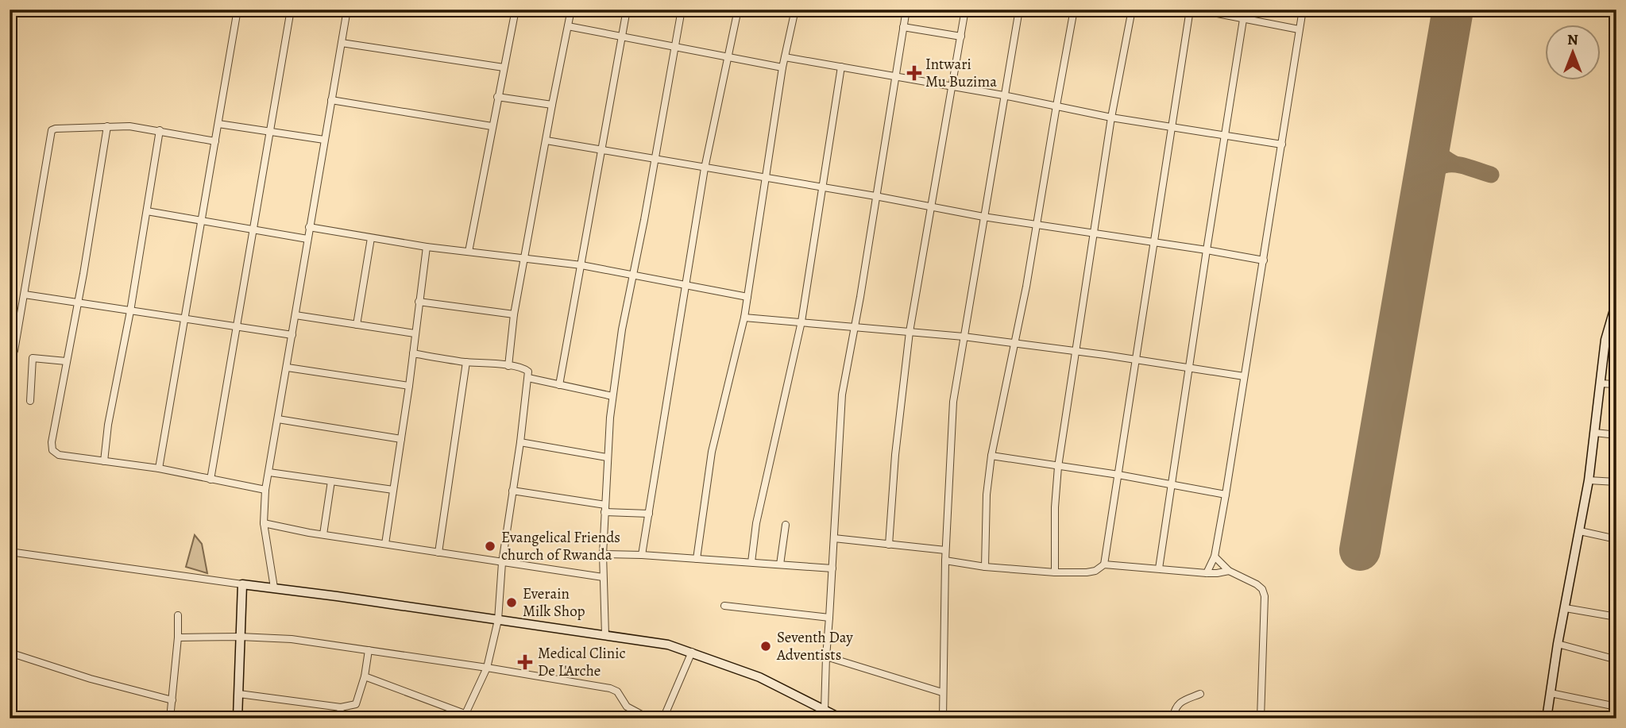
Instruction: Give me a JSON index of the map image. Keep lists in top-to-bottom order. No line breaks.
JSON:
{"places":{"health":["Intwari Mu Buzima","Medical Clinic De L'Arche"],"other":["Evangelical Friends church of Rwanda","Everain Milk Shop","Seventh Day Adventists"]},"north":"top"}
